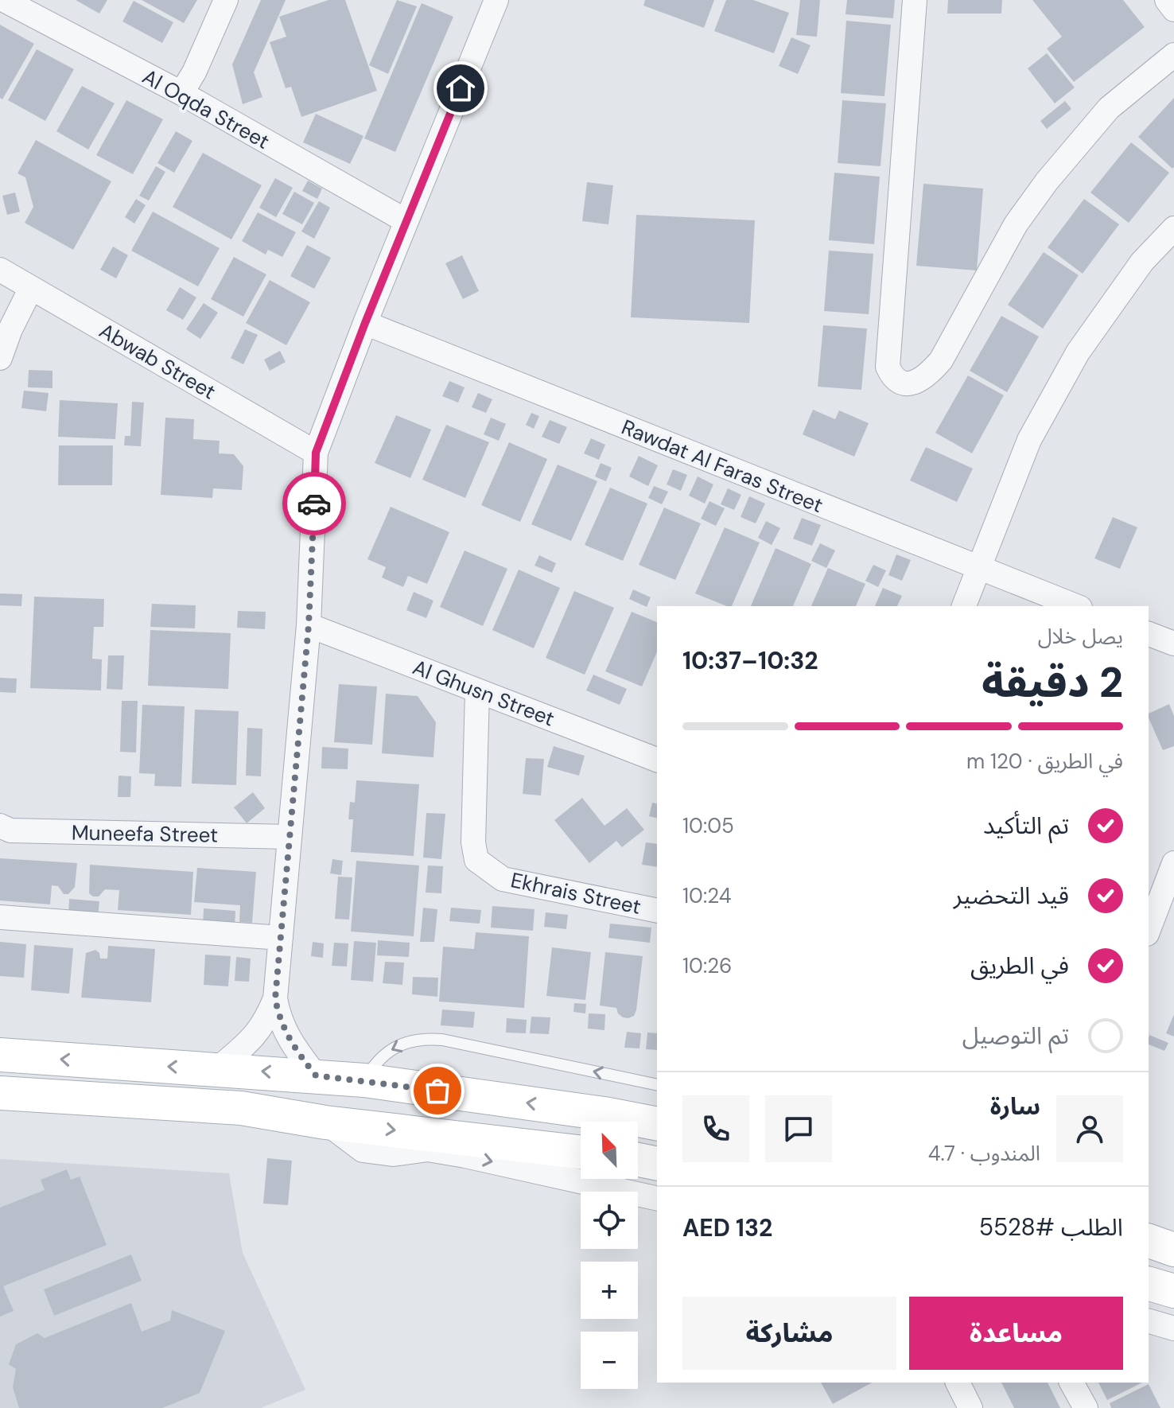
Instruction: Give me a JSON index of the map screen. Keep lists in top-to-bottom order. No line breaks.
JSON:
{"streets":{"street":["Al Oqda Street","Abwab Street","Rawdat Al Faras Street","Al Ghusn Street","Muneefa Street","Ekhrais Street"]},"crossings":[["Al Ghusn Street","Ekhrais Street"]],"north":"top left","page":{"heading":["2 دقيقة","يصل خلال","10:32–10:37"],"panel":["سارة","المندوب · 4.7","الطلب #5528","AED 132"],"bar":"في الطريق · 120 m","list":[["تم التأكيد","10:05"],["قيد التحضير","10:24"],["في الطريق","10:26"],"تم التوصيل"],"map_buttons":["+","−"],"buttons":["مساعدة","مشاركة"]}}
